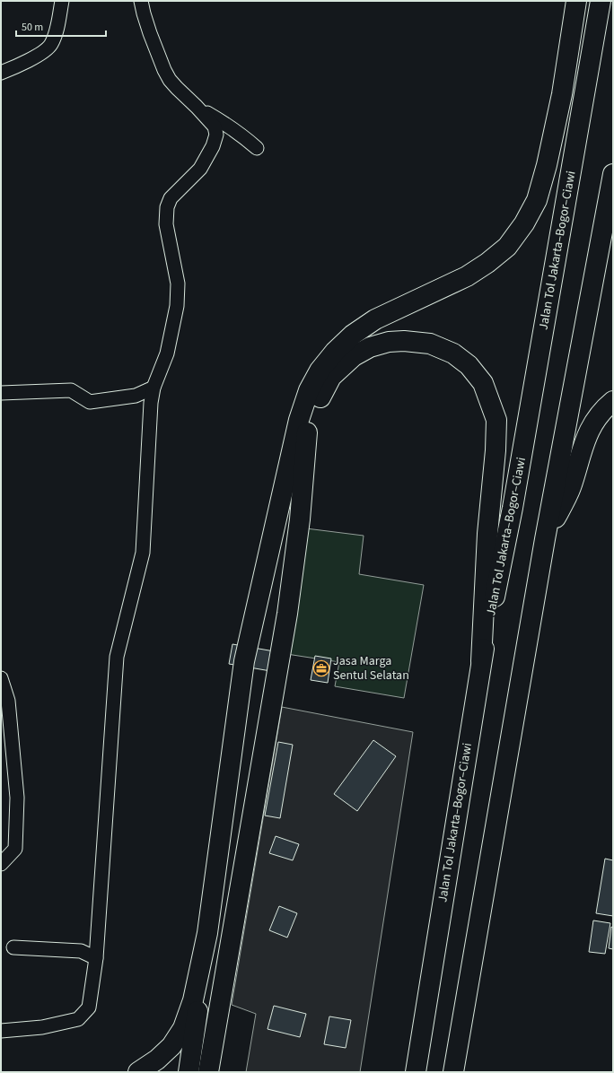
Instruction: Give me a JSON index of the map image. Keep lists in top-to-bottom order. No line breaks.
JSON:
{"streets":{"highway":["Jalan Tol Jakarta–Bogor–Ciawi"]},"places":{"office":["Jasa Marga Sentul Selatan"]},"scale_bar":"50 m"}
